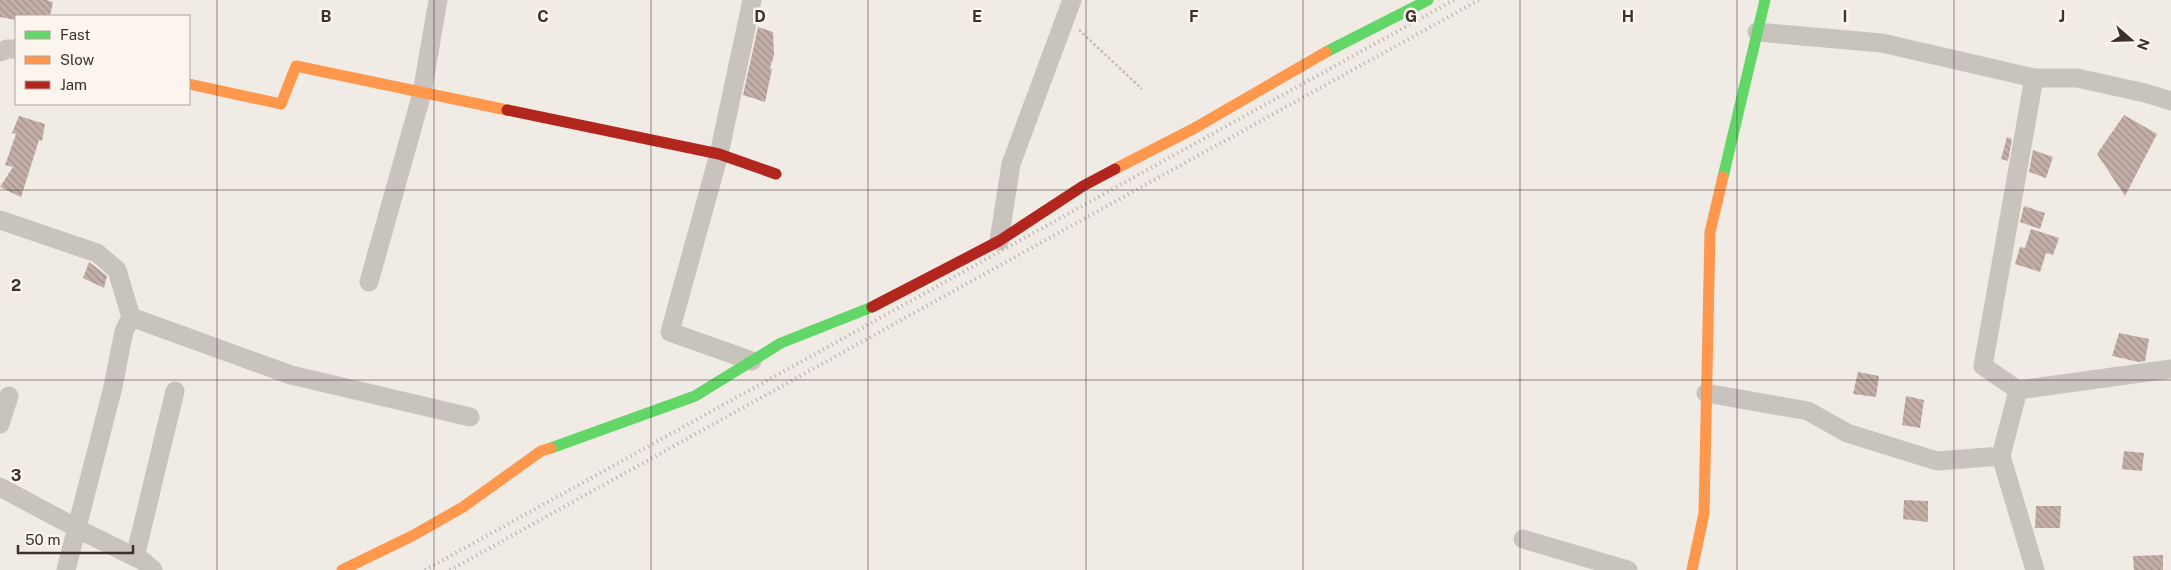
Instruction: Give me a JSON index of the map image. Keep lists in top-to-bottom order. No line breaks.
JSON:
{"legend":["Fast","Slow","Jam"],"scale_bar":"50 m","north":"right","grid":{"columns":["B","C","D","E","F","G","H","I","J"],"rows":["2","3"]}}
